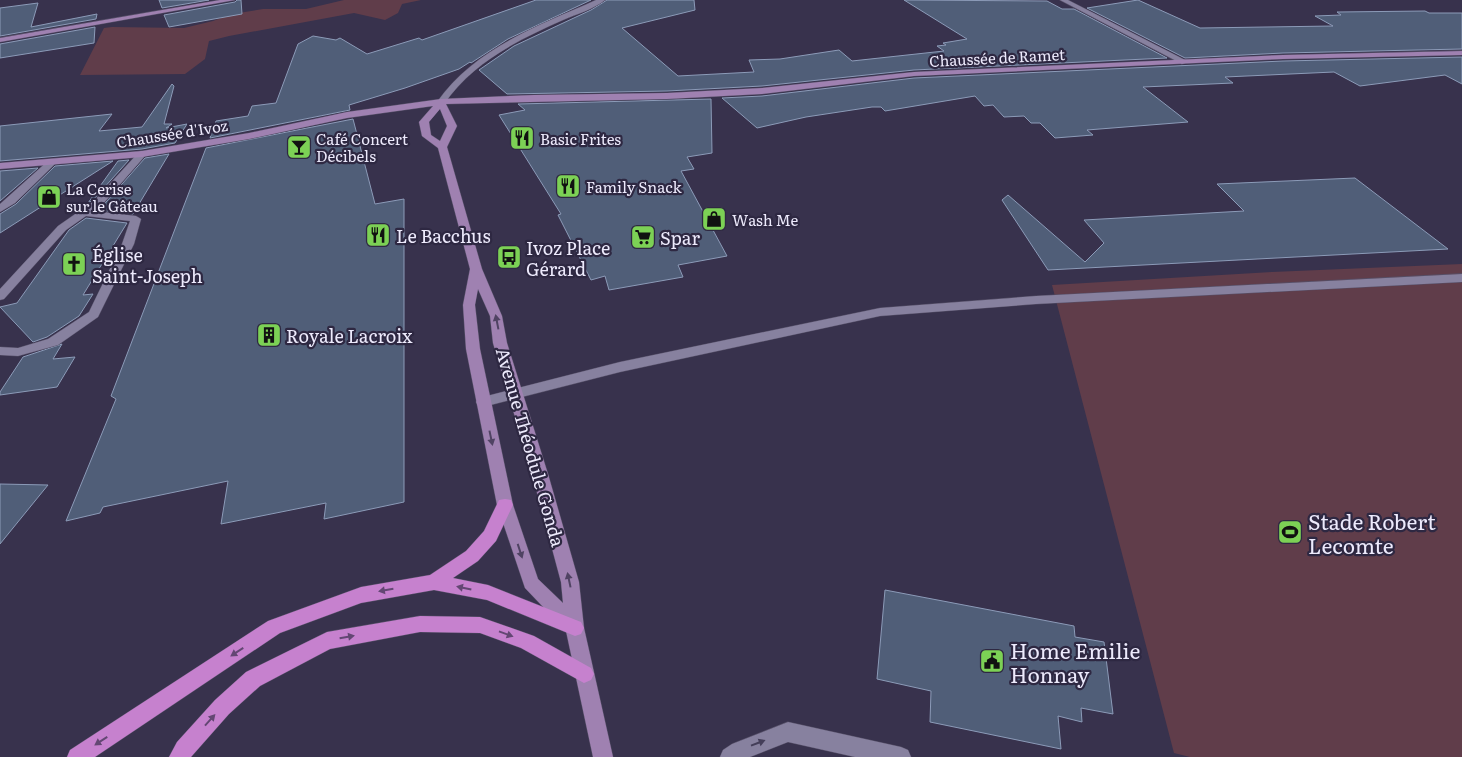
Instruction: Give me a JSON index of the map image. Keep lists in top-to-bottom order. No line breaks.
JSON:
{"streets":{"main road":["Chaussée de Ramet","Chaussée d'Ivoz","Avenue Théodule Gonda"]},"crossings":[["Chaussée de Ramet","Chaussée d'Ivoz"],["Chaussée de Ramet","Avenue Théodule Gonda"],["Chaussée d'Ivoz","Avenue Théodule Gonda"]],"places":{"restaurant":["Basic Frites","Family Snack","Le Bacchus"],"bar":["Café Concert Décibels"],"shop":["La Cerise sur le Gâteau","Wash Me"],"supermarket":["Spar"],"bus stop":["Ivoz Place Gérard"],"church":["Église Saint-Joseph"],"building":["Royale Lacroix"],"sports":["Stade Robert Lecomte"],"public building":["Home Emilie Honnay"]}}
